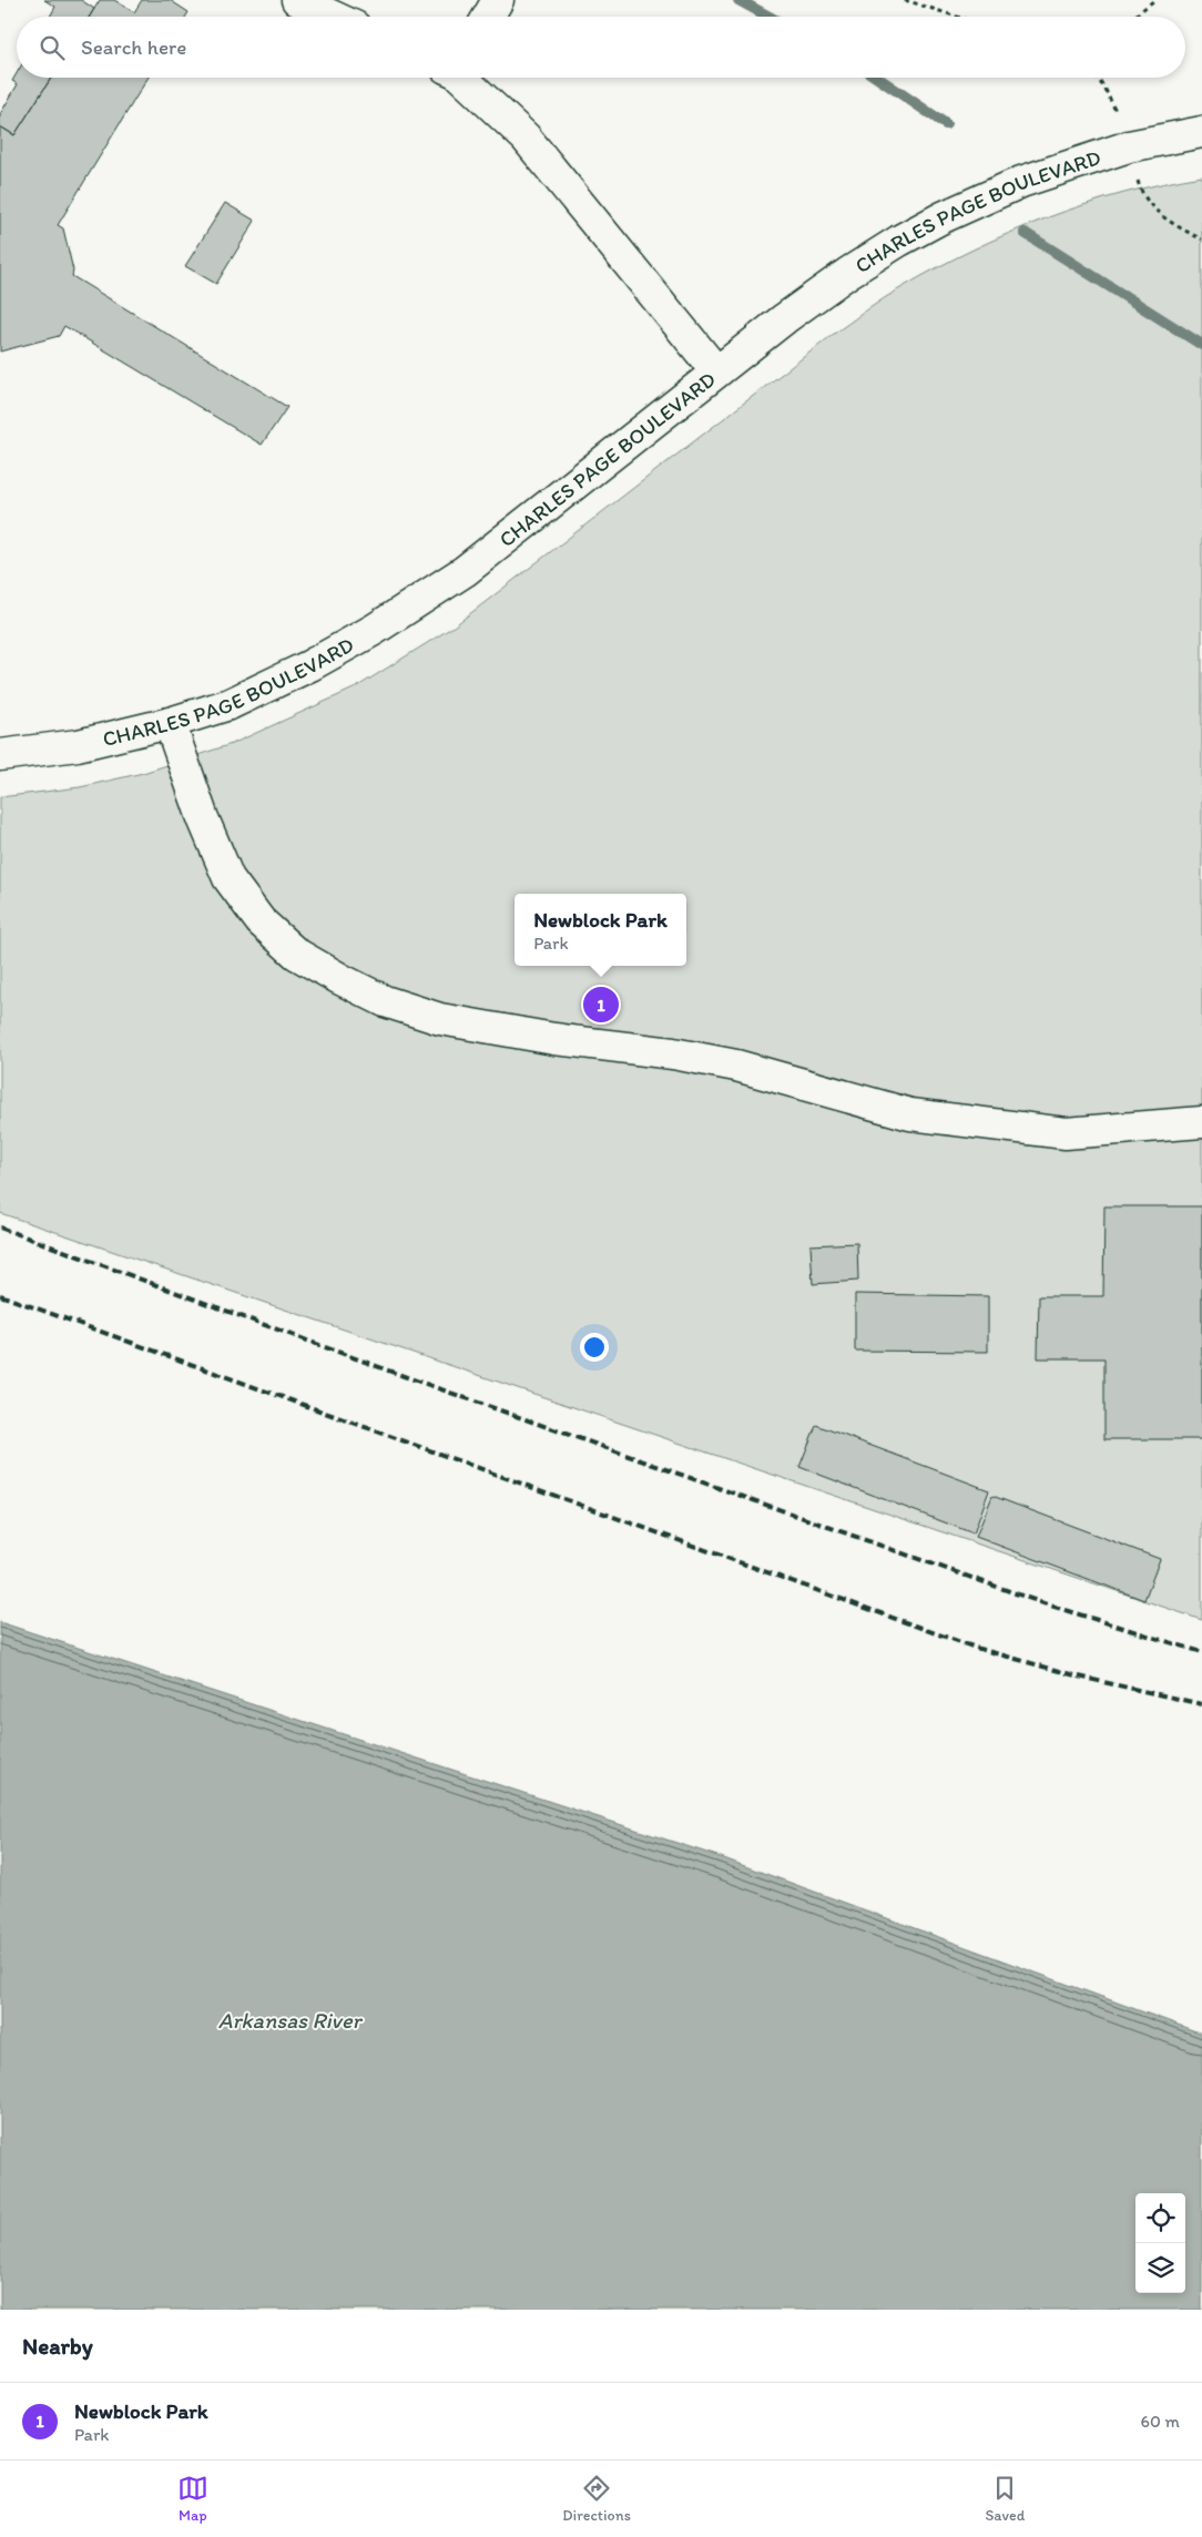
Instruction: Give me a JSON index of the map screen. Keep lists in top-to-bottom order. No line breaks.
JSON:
{"streets":{"main road":["CHARLES PAGE BOULEVARD"]},"water":["Arkansas River"],"page":{"search":"Search here","popup":["Newblock Park","Park"],"pins":"1","heading":"Nearby","list":[{"mark":"1","name":"Newblock Park","note":"Park","value":"60 m"}],"nav":["Map","Directions","Saved"]}}
